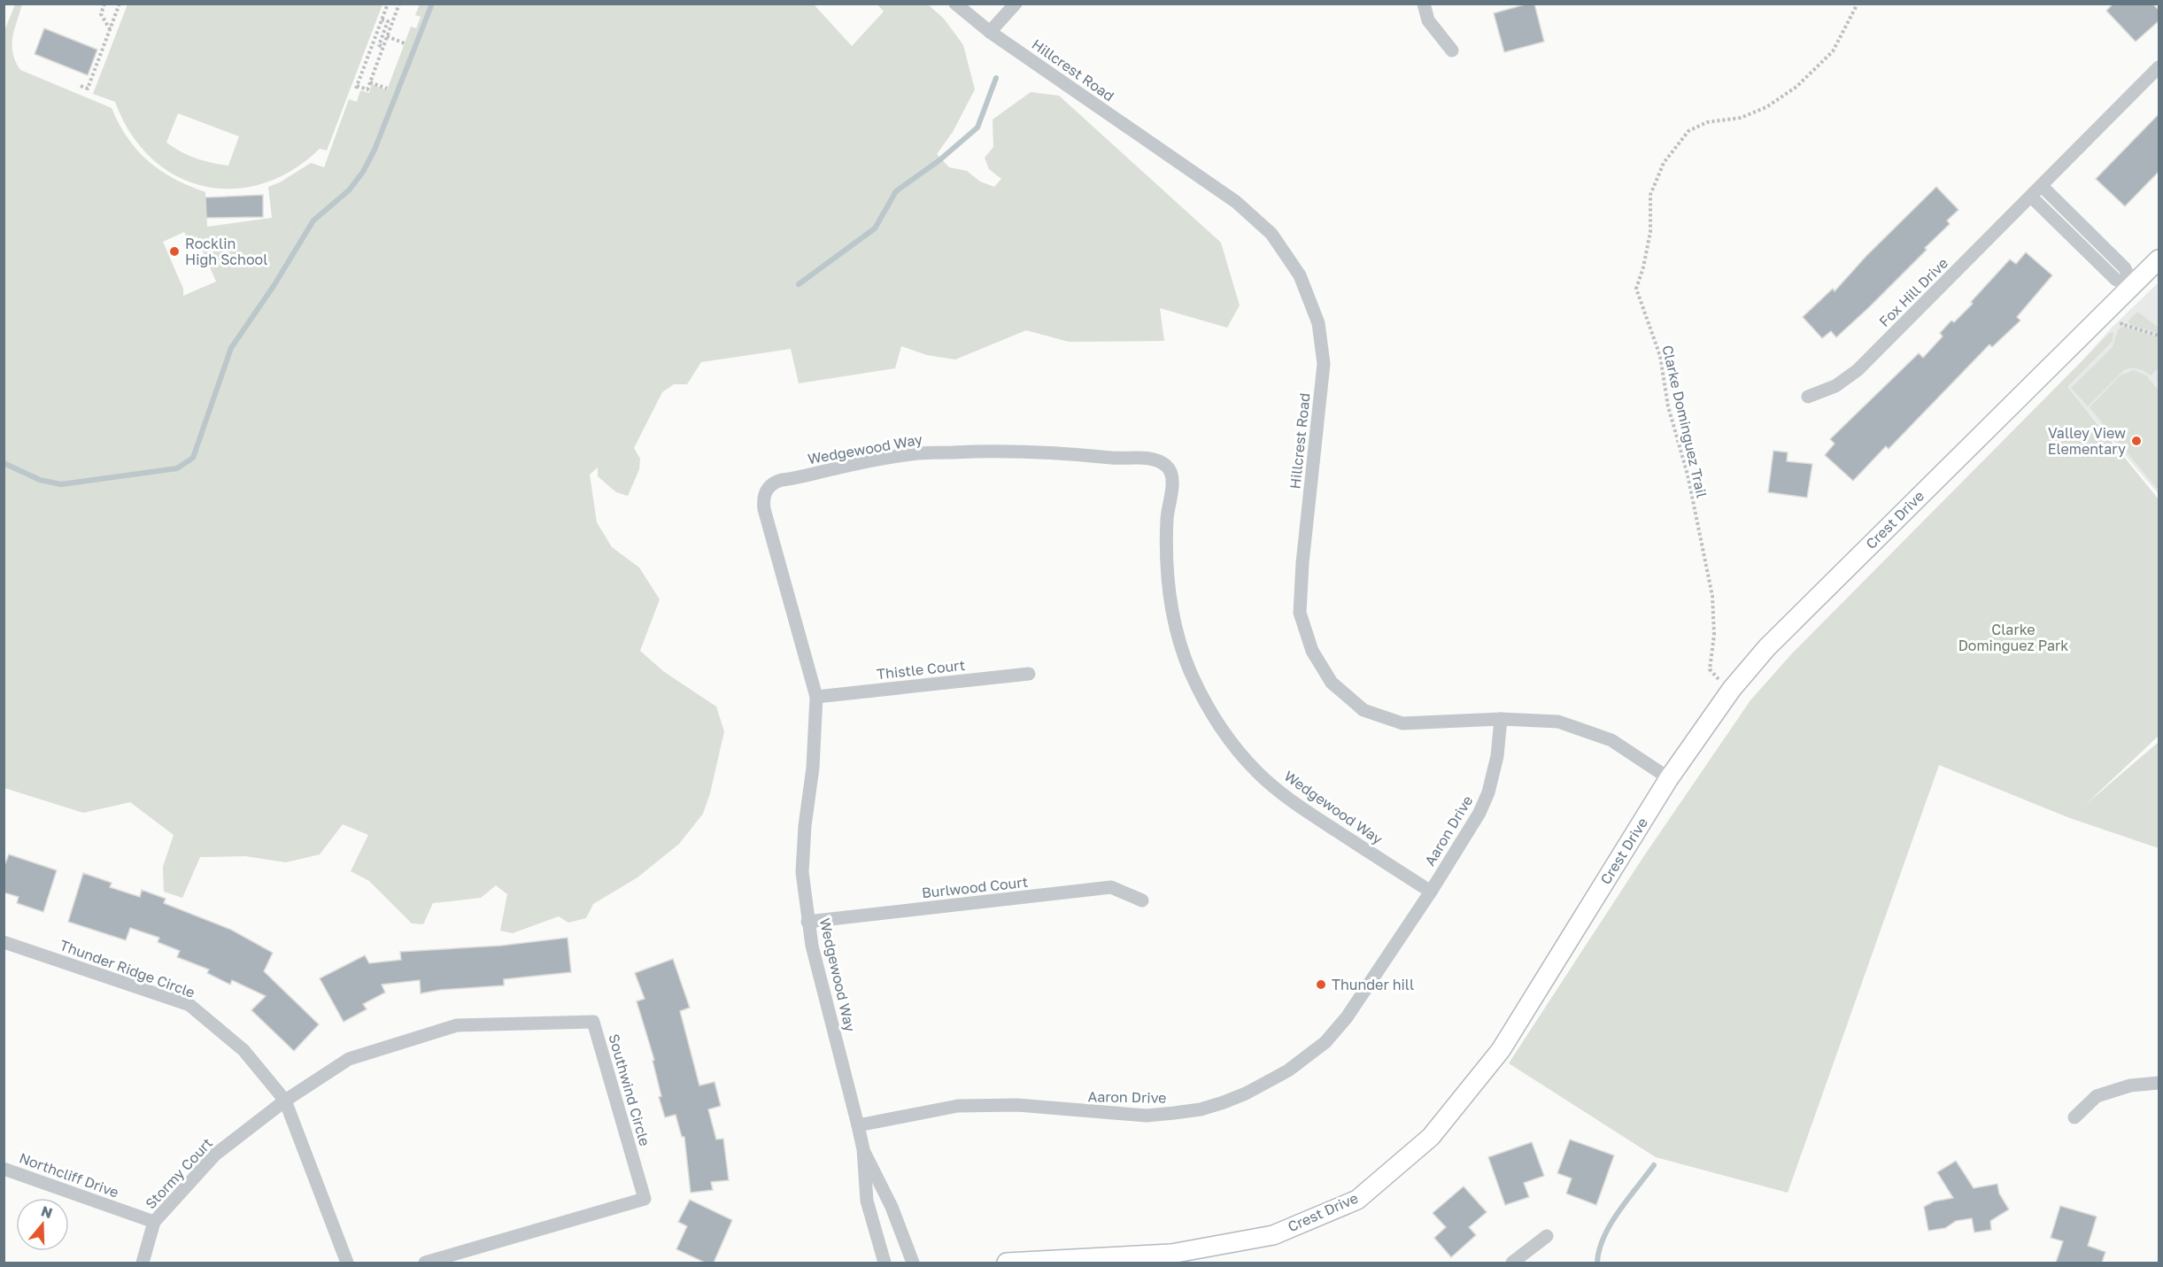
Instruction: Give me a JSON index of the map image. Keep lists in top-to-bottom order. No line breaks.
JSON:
{"streets":{"street":["Hillcrest Road","Fox Hill Drive","Wedgewood Way","Crest Drive","Thistle Court","Aaron Drive","Burlwood Court","Thunder Ridge Circle","Southwind Circle","Stormy Court","Northcliff Drive"],"path":["Clarke Dominguez Trail"]},"crossings":[["Hillcrest Road","Crest Drive"],["Hillcrest Road","Aaron Drive"],["Clarke Dominguez Trail","Crest Drive"],["Wedgewood Way","Thistle Court"],["Wedgewood Way","Aaron Drive"],["Wedgewood Way","Burlwood Court"],["Thunder Ridge Circle","Southwind Circle"],["Thunder Ridge Circle","Stormy Court"],["Southwind Circle","Stormy Court"],["Stormy Court","Northcliff Drive"]],"parks":["Clarke Dominguez Park"],"places":["Rocklin High School","Valley View Elementary","Thunder hill"],"north":"top"}
